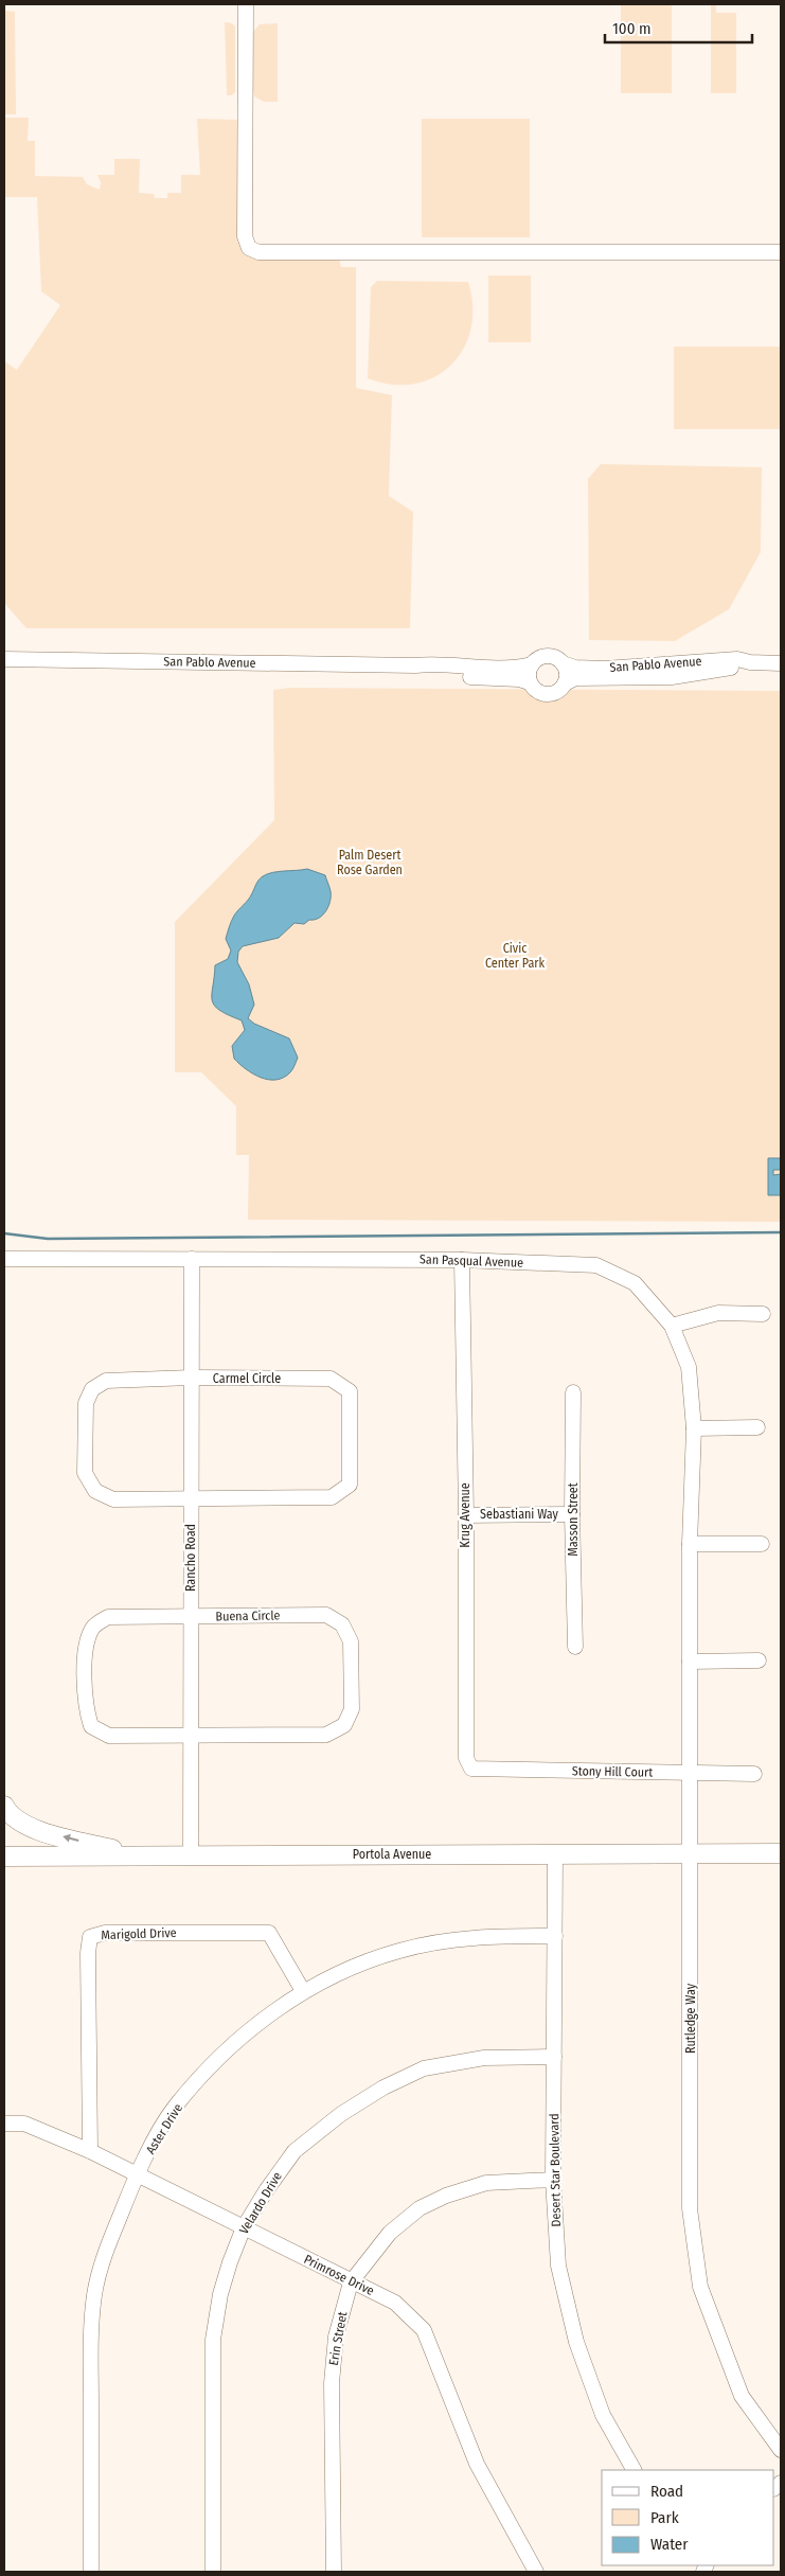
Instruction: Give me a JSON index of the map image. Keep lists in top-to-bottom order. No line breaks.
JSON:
{"streets":{"main road":["Portola Avenue"],"street":["San Pablo Avenue","San Pasqual Avenue","Carmel Circle","Sebastiani Way","Krug Avenue","Masson Street","Rancho Road","Buena Circle","Stony Hill Court","Marigold Drive","Rutledge Way","Aster Drive","Desert Star Boulevard","Velardo Drive","Primrose Drive","Erin Street"]},"crossings":[["San Pasqual Avenue","Krug Avenue"],["San Pasqual Avenue","Rancho Road"],["San Pasqual Avenue","Rutledge Way"],["Carmel Circle","Rancho Road"],["Sebastiani Way","Krug Avenue"],["Sebastiani Way","Masson Street"],["Krug Avenue","Stony Hill Court"],["Rancho Road","Buena Circle"],["Rancho Road","Portola Avenue"],["Stony Hill Court","Rutledge Way"],["Portola Avenue","Rutledge Way"],["Portola Avenue","Desert Star Boulevard"],["Marigold Drive","Aster Drive"],["Marigold Drive","Primrose Drive"],["Aster Drive","Desert Star Boulevard"],["Aster Drive","Primrose Drive"],["Desert Star Boulevard","Velardo Drive"],["Desert Star Boulevard","Erin Street"],["Velardo Drive","Primrose Drive"],["Primrose Drive","Erin Street"]],"parks":["Palm Desert Rose Garden","Civic Center Park"],"legend":["Road","Park","Water"],"scale_bar":"100 m"}
